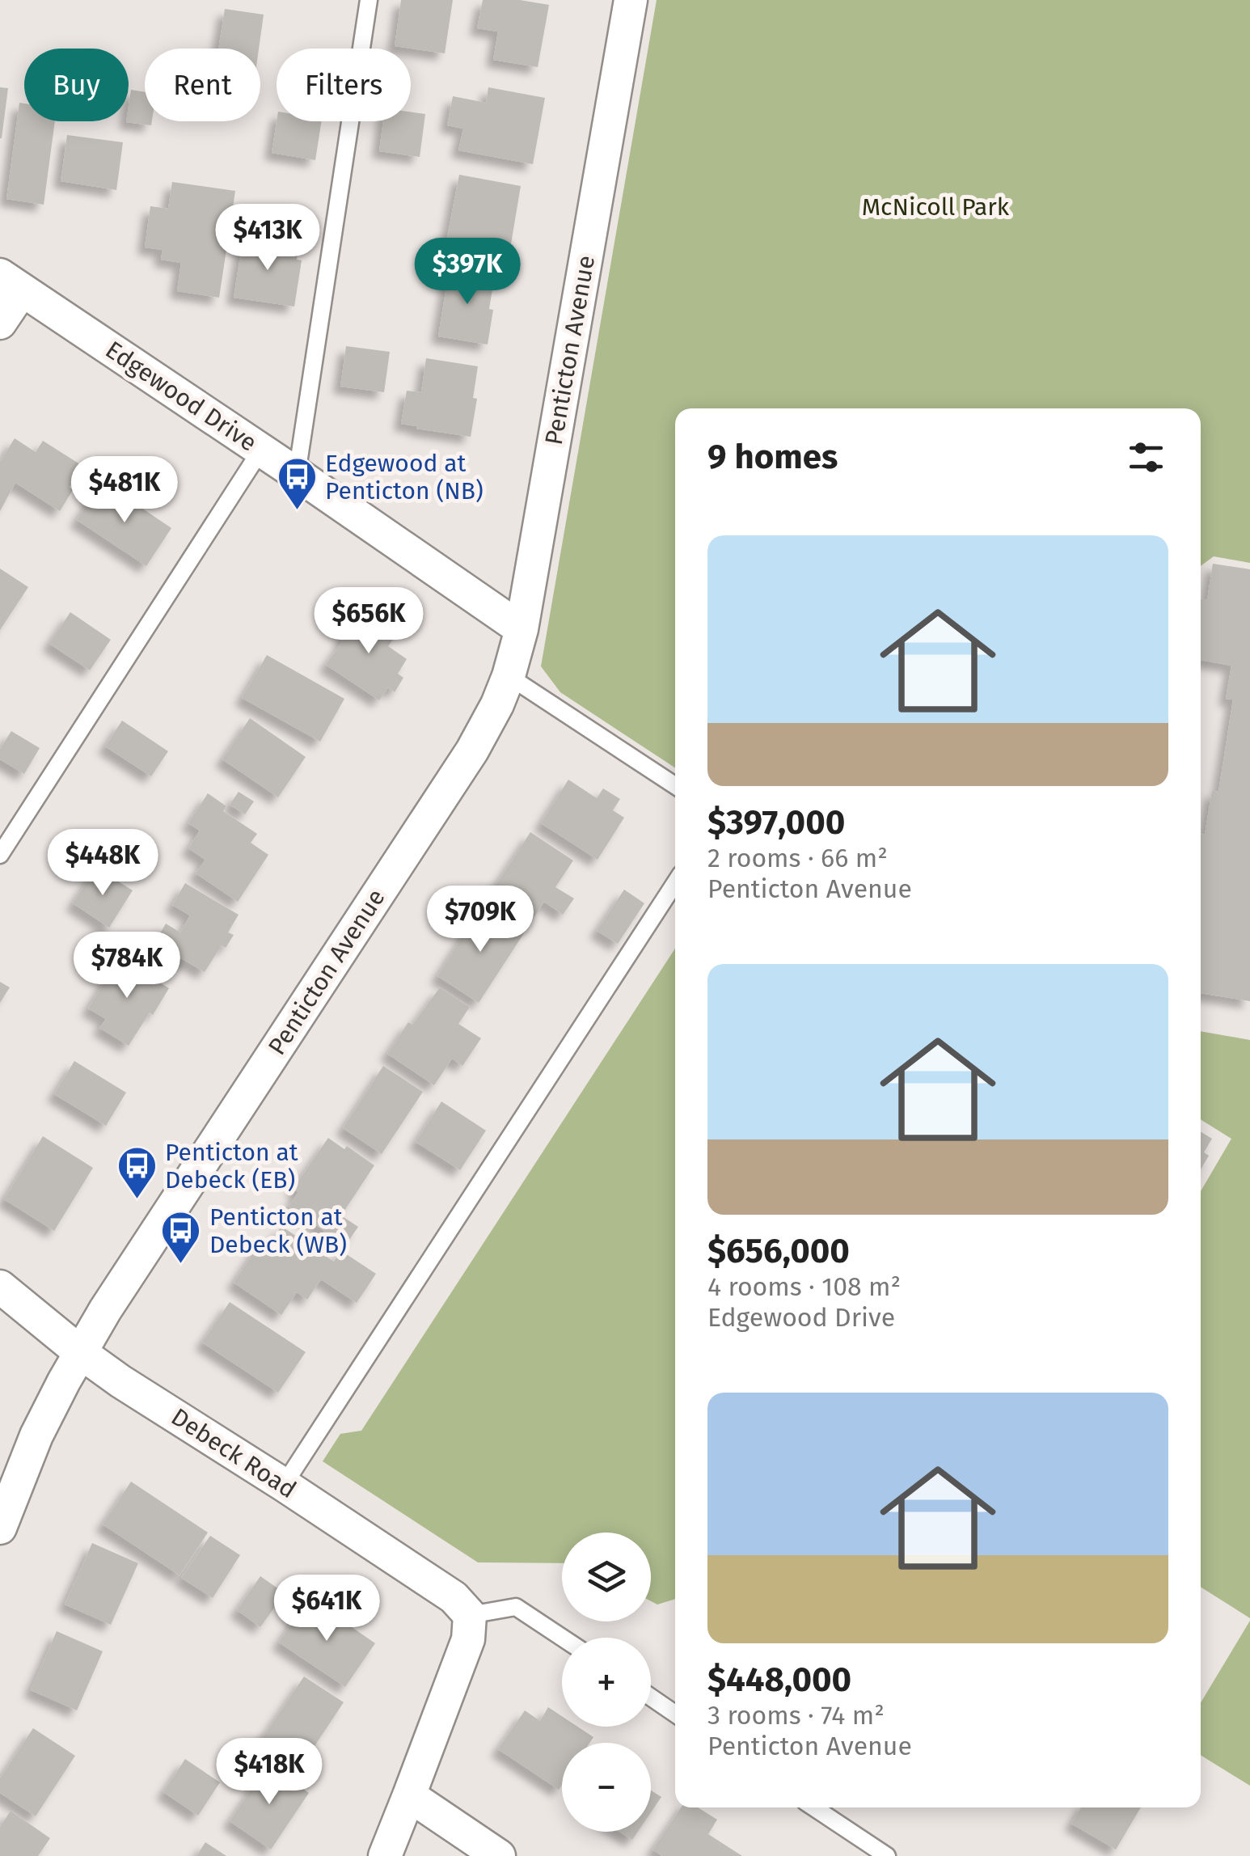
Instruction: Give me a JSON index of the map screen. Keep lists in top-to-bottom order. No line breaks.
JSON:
{"streets":{"street":["Penticton Avenue","Edgewood Drive","Debeck Road"]},"crossings":[["Penticton Avenue","Edgewood Drive"],["Penticton Avenue","Debeck Road"]],"parks":["McNicoll Park"],"places":{"bus stop":["Edgewood at Penticton (NB)","Penticton at Debeck (EB)","Penticton at Debeck (WB)"]},"page":{"chip":["Buy","Rent","Filters"],"price":["$413K","$397K","$481K","$656K","$448K","$709K","$784K","$641K","$418K"],"heading":"9 homes","list":[{"name":"$397,000","note":"2 rooms · 66 m² · Penticton Avenue"},{"name":"$656,000","note":"4 rooms · 108 m² · Edgewood Drive"},{"name":"$448,000","note":"3 rooms · 74 m² · Penticton Avenue"}],"map_buttons":["+","−"]}}
